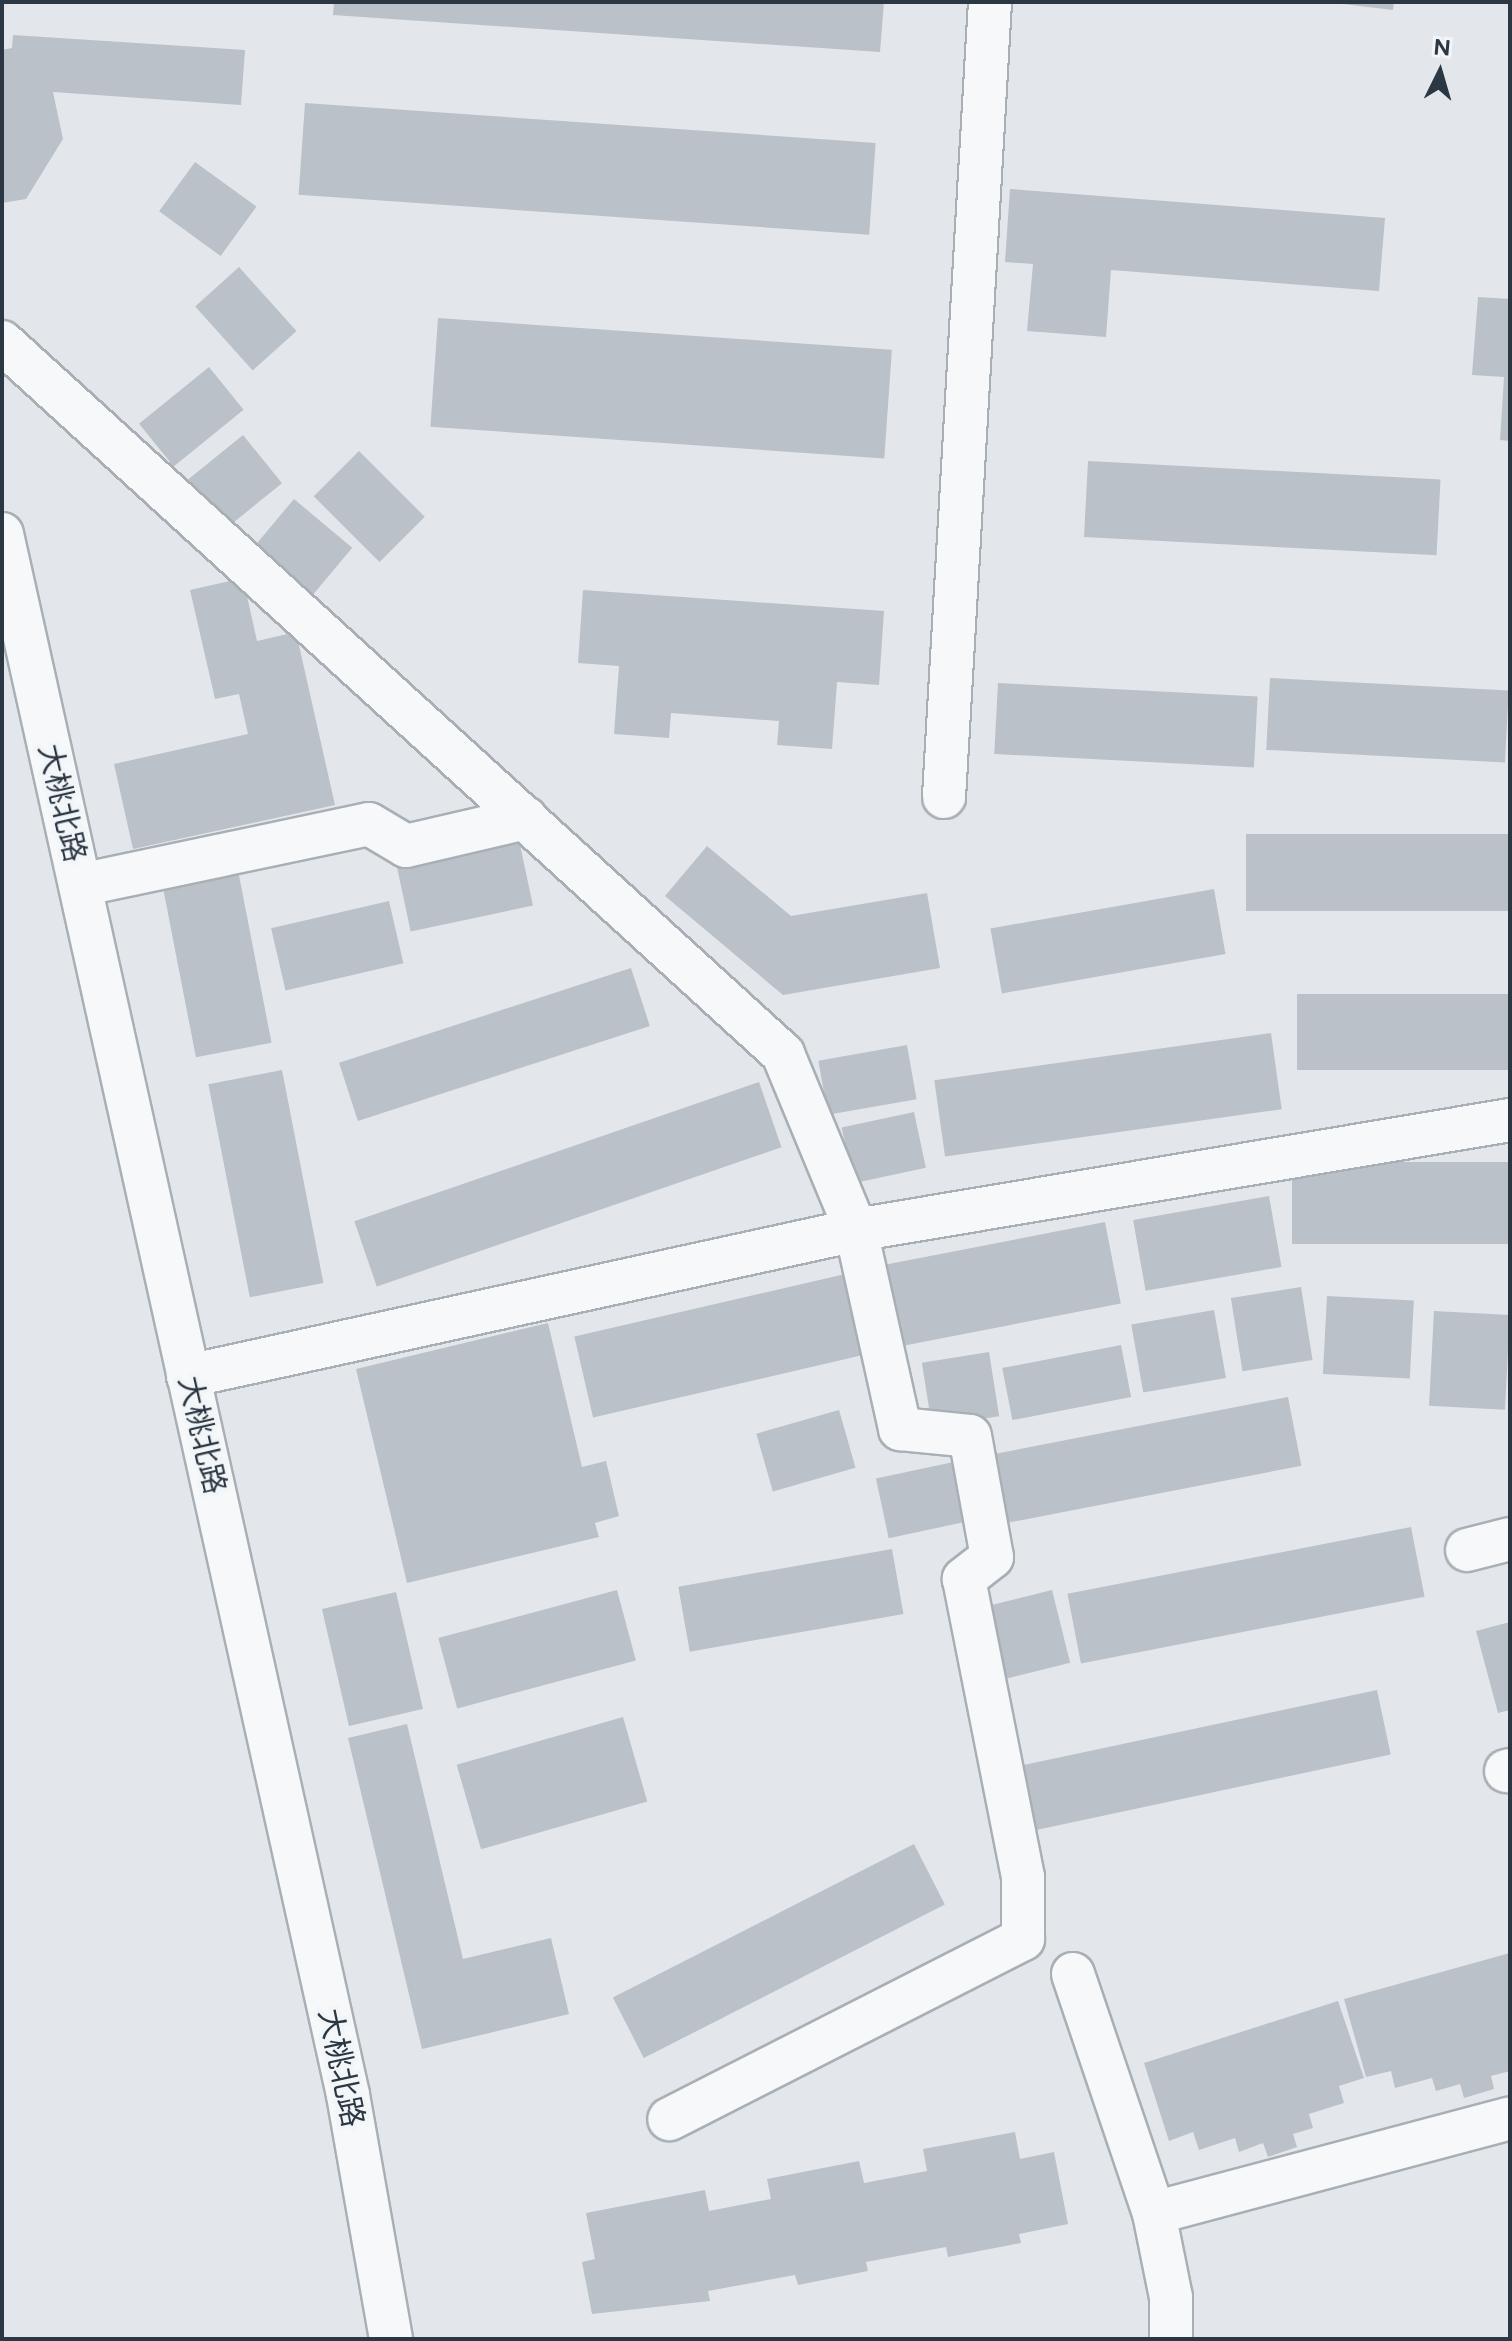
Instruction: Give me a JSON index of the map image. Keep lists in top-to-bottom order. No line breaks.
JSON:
{"streets":{"street":["大桃北路"]},"north":"top"}
